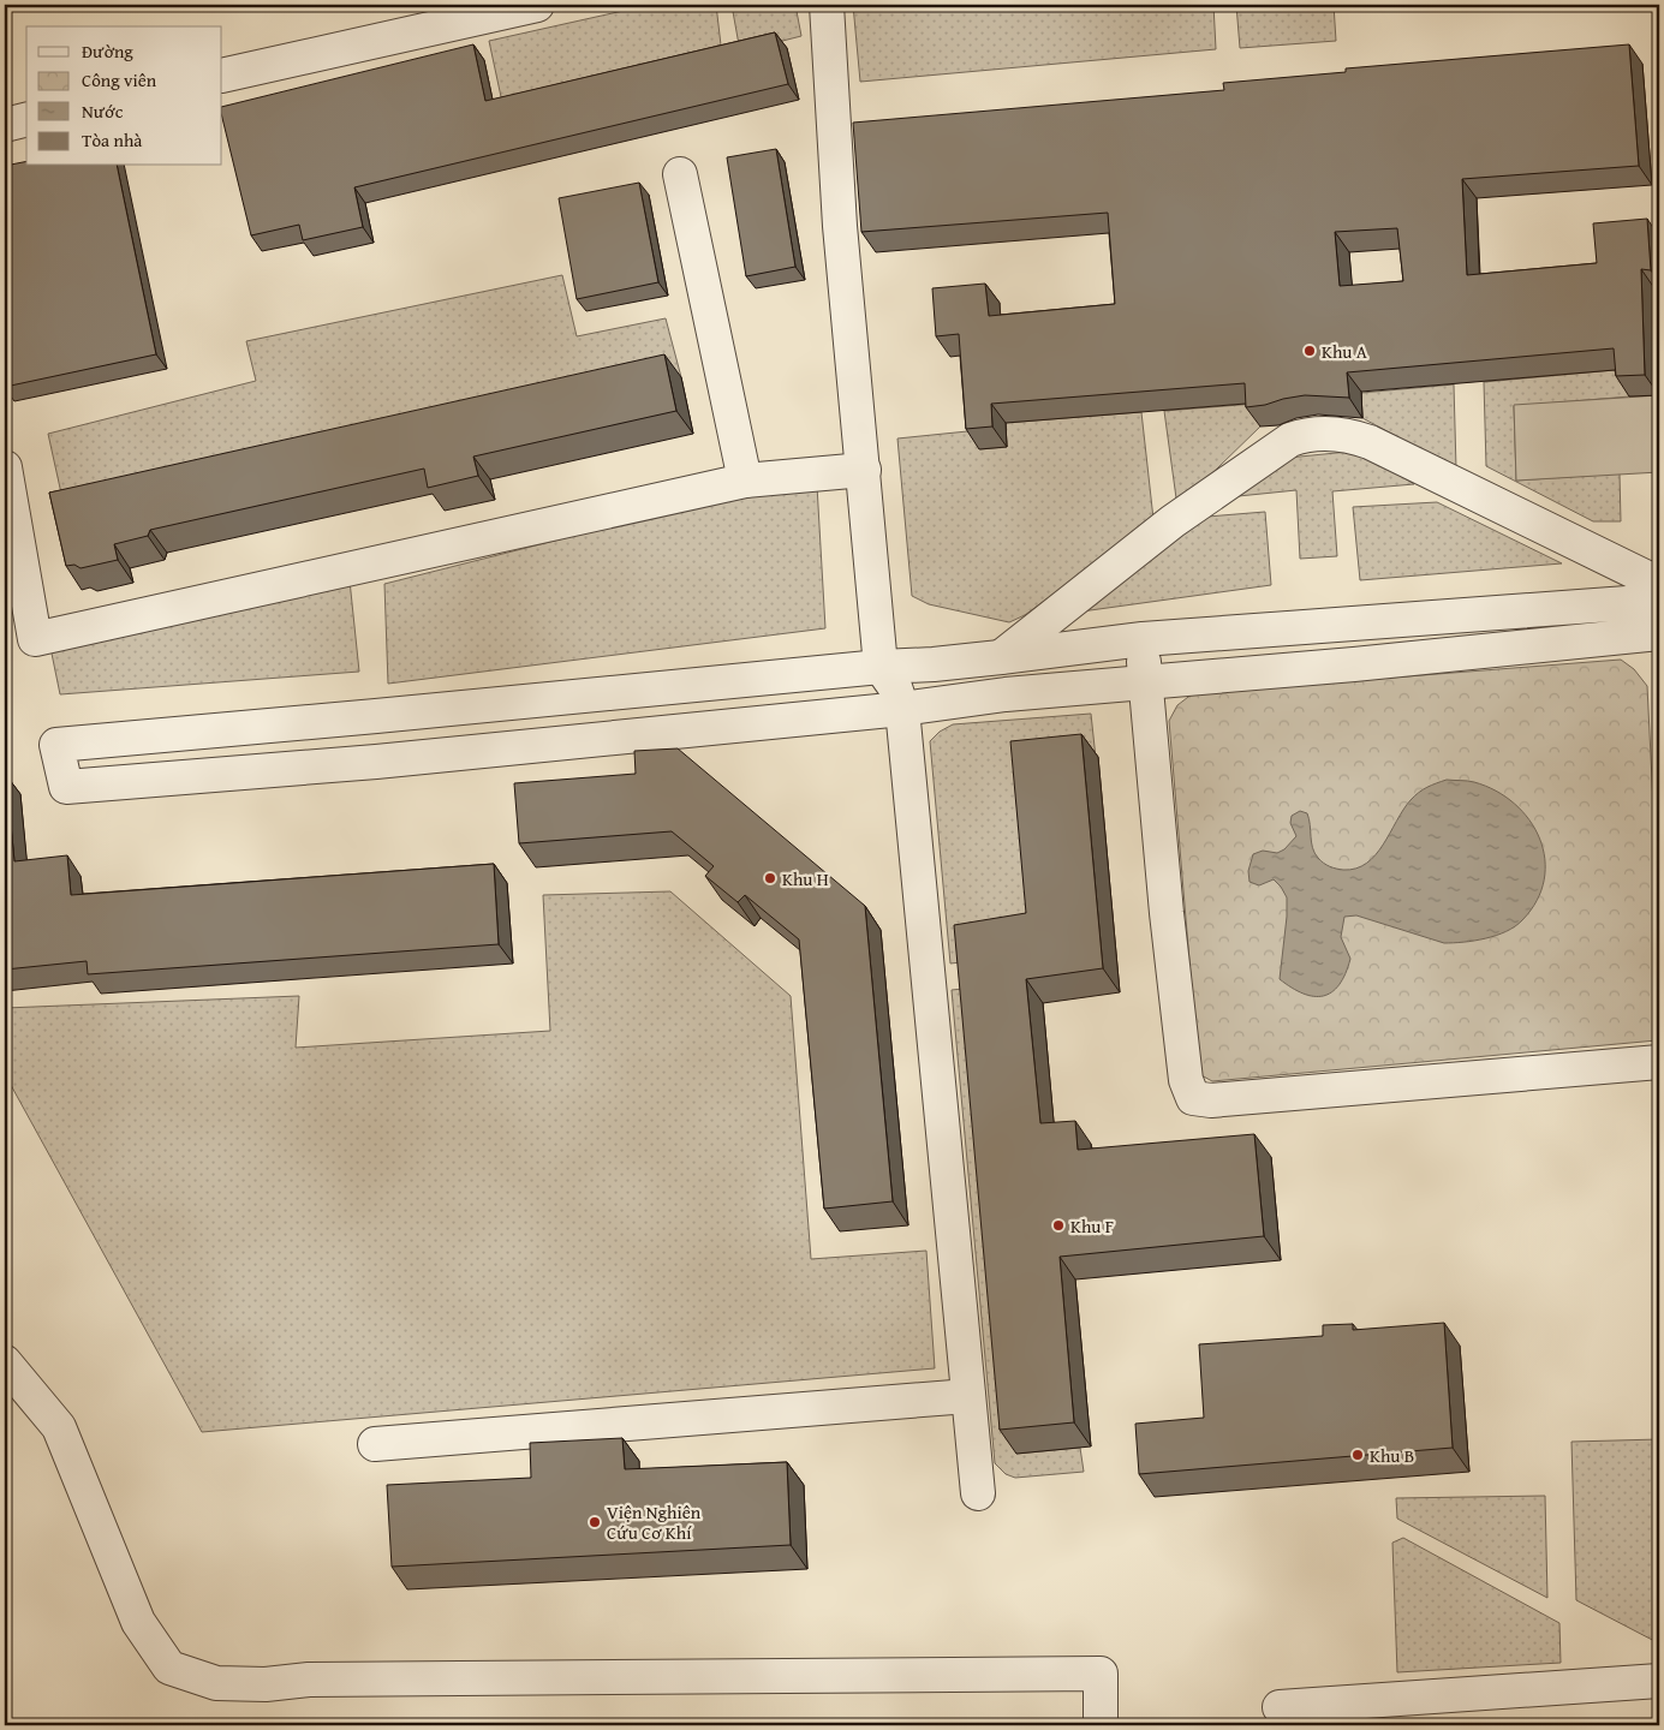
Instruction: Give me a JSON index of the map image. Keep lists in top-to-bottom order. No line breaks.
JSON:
{"places":["Khu A","Khu H","Khu F","Khu B","Viện Nghiên Cứu Cơ Khí"],"legend":["Đường","Công viên","Nước","Tòa nhà"]}
